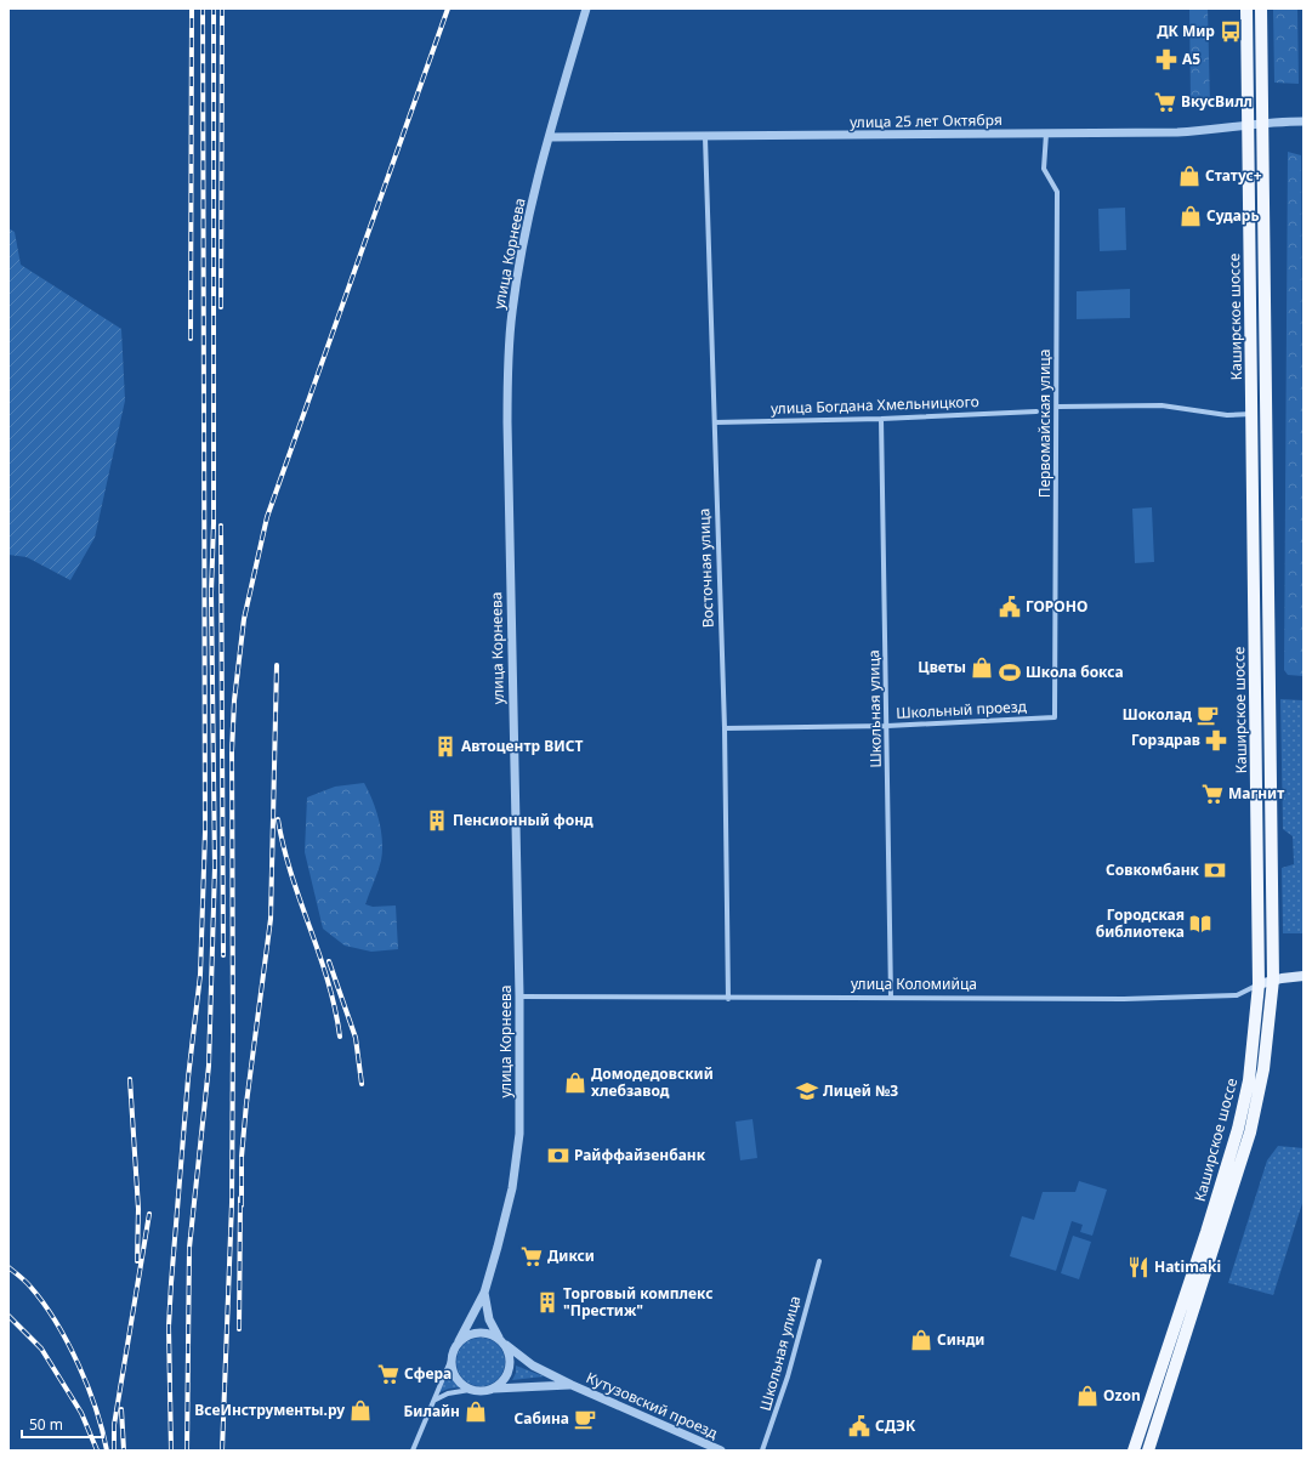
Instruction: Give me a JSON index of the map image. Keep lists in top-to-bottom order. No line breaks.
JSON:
{"streets":{"main road":["Каширское шоссе","улица Коломийца"],"street":["улица 25 лет Октября","улица Корнеева","улица Богдана Хмельницкого","Первомайская улица","Восточная улица","Школьная улица","Школьный проезд","Кутузовский проезд"]},"crossings":[["улица 25 лет Октября","улица Корнеева"],["улица 25 лет Октября","Каширское шоссе"],["улица 25 лет Октября","Первомайская улица"],["улица 25 лет Октября","Восточная улица"],["улица Корнеева","улица Коломийца"],["Каширское шоссе","улица Коломийца"],["улица Богдана Хмельницкого","Восточная улица"],["улица Богдана Хмельницкого","Школьная улица"],["Первомайская улица","Школьный проезд"],["Восточная улица","Школьный проезд"],["Восточная улица","улица Коломийца"],["Школьная улица","Школьный проезд"],["Школьная улица","улица Коломийца"]],"places":{"bus stop":["ДК Мир"],"pharmacy":["А5","Горздрав"],"supermarket":["ВкусВилл","Магнит","Дикси","Сфера"],"shop":["Статус+","Сударь","Цветы","Домодедовский хлебзавод","Синди","Ozon","ВсеИнструменты.ру","Билайн"],"public building":["ГОРОНО","СДЭК"],"sports":["Школа бокса"],"cafe":["Шоколад","Сабина"],"building":["Автоцентр ВИСТ","Пенсионный фонд","Торговый комплекс \"Престиж\""],"bank":["Совкомбанк","Райффайзенбанк"],"library":["Городская библиотека"],"school or university":["Лицей №3"],"restaurant":["Hatimaki"]},"scale_bar":"50 m"}
